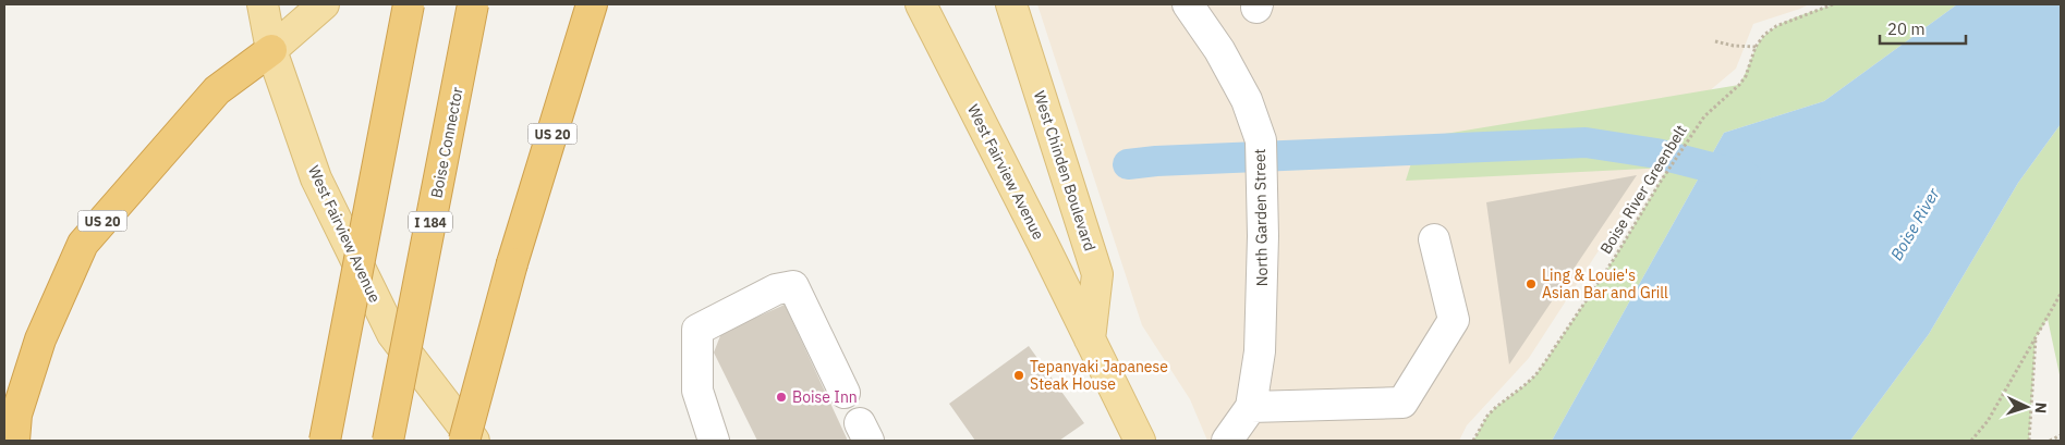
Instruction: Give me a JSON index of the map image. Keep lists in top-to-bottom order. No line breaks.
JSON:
{"streets":{"highway":["US 20","Boise Connector","I 184"],"main road":["West Chinden Boulevard","West Fairview Avenue"],"street":["North Garden Street"],"path":["Boise River Greenbelt"]},"crossings":[["US 20","West Fairview Avenue"],["West Chinden Boulevard","West Fairview Avenue"]],"water":["Boise River"],"places":["Ling & Louie's Asian Bar and Grill","Tepanyaki Japanese Steak House","Boise Inn"],"scale_bar":"20 m","north":"right"}
